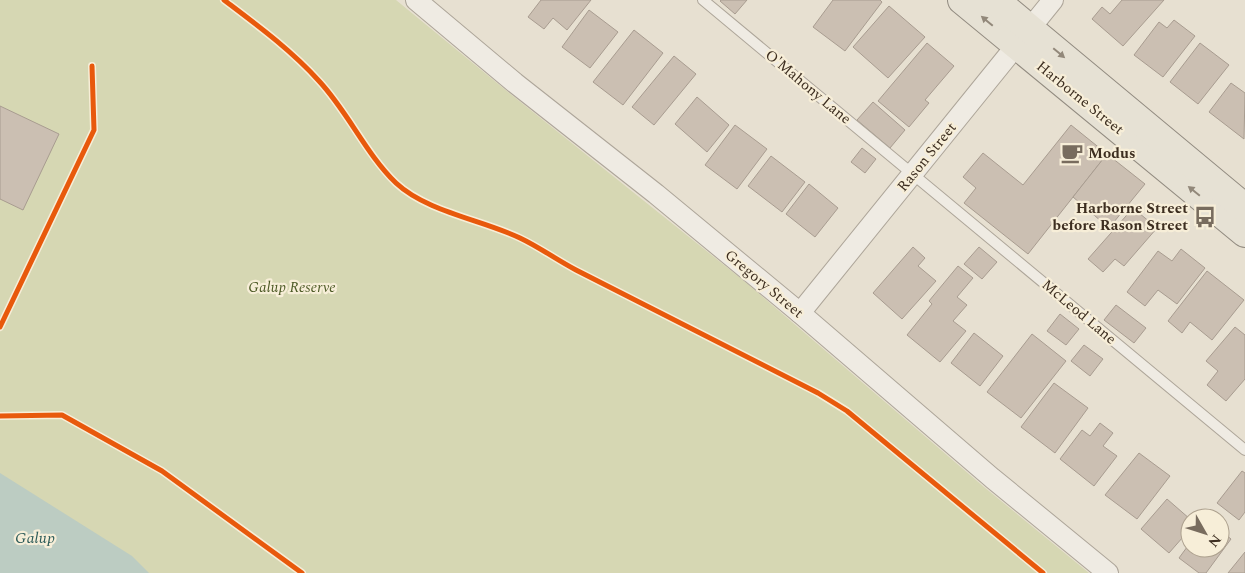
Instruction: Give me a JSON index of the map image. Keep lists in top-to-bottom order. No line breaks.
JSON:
{"streets":{"main road":["Harborne Street"],"street":["Rason Street","Gregory Street"],"lane":["O'Mahony Lane","McLeod Lane"]},"crossings":[["O'Mahony Lane","Rason Street"],["O'Mahony Lane","McLeod Lane"],["Harborne Street","Rason Street"],["Rason Street","Gregory Street"],["Rason Street","McLeod Lane"]],"water":["Galup"],"parks":["Galup Reserve"],"places":{"cafe":["Modus"],"bus stop":["Harborne Street before Rason Street"]},"north":"bottom right"}
